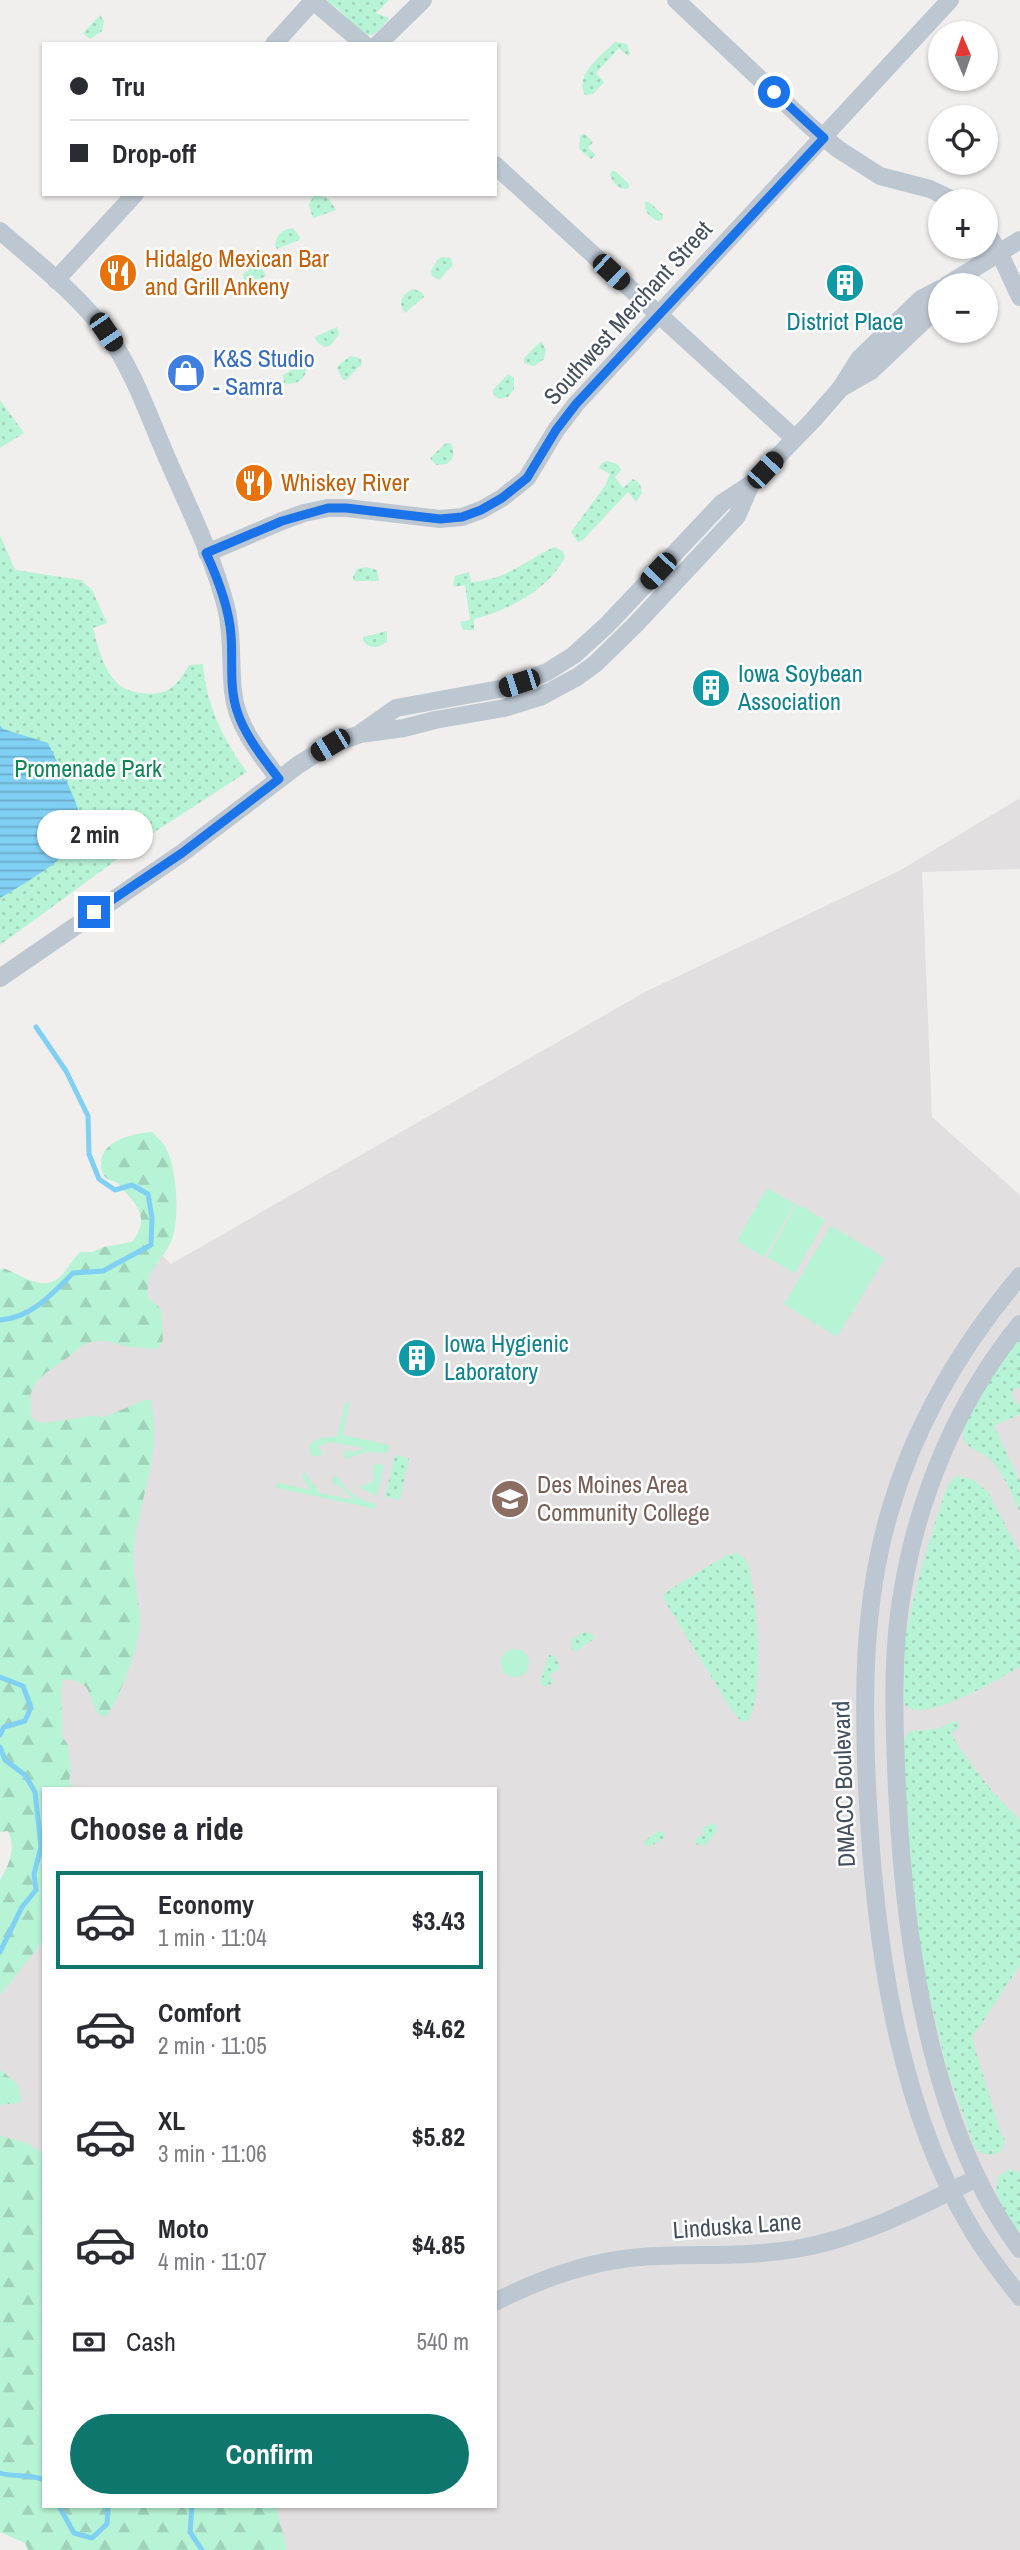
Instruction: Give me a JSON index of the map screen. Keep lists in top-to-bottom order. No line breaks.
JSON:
{"streets":{"street":["Southwest Merchant Street","DMACC Boulevard","Linduska Lane"]},"crossings":[["DMACC Boulevard","Linduska Lane"]],"parks":["Promenade Park"],"places":{"restaurant":["Hidalgo Mexican Bar and Grill Ankeny","Whiskey River"],"building":["District Place","Iowa Soybean Association","Iowa Hygienic Laboratory"],"shop":["K&S Studio - Samra"],"school or university":["Des Moines Area Community College"]},"north":"top","page":{"map_buttons":["+","−"],"banner":["Tru","Drop-off"],"bubble":"2 min","heading":"Choose a ride","list":[{"name":"Economy","note":"1 min · 11:04","value":"$3.43"},{"name":"Comfort","note":"2 min · 11:05","value":"$4.62"},{"name":"XL","note":"3 min · 11:06","value":"$5.82"},{"name":"Moto","note":"4 min · 11:07","value":"$4.85"}],"pay":["Cash","540 m"],"buttons":"Confirm"}}
